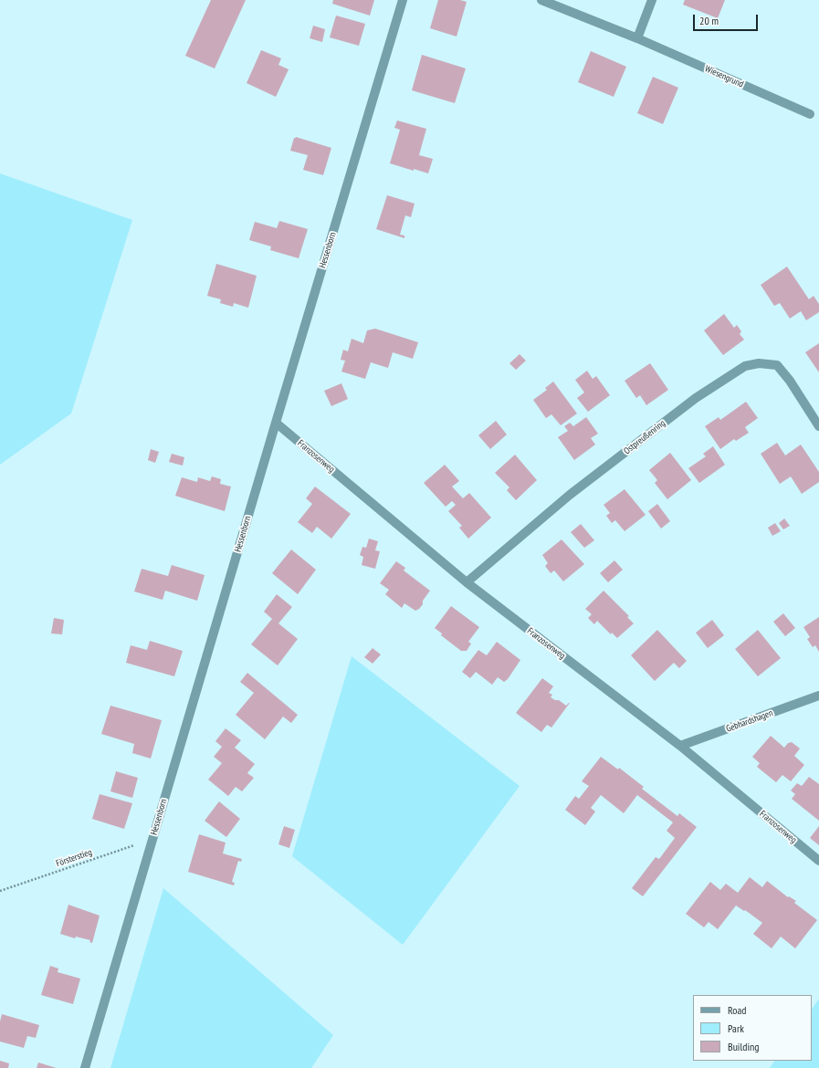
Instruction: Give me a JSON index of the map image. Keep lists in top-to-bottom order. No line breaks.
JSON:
{"streets":{"street":["Wiesengrund","Hessenborn","Ostpreußenring","Franzosenweg","Gebhardshagen"],"path":["Försterstieg"]},"crossings":[["Hessenborn","Franzosenweg"],["Hessenborn","Försterstieg"],["Ostpreußenring","Franzosenweg"],["Franzosenweg","Gebhardshagen"]],"legend":["Road","Park","Building"],"scale_bar":"20 m"}
